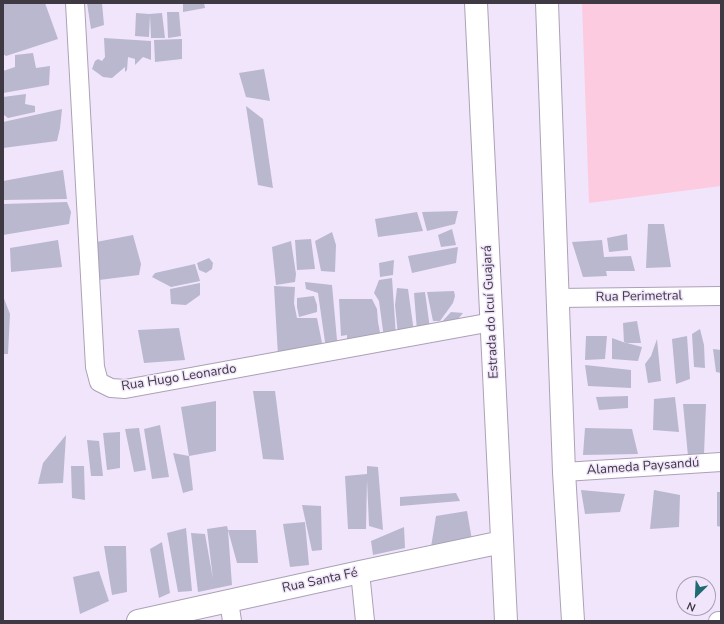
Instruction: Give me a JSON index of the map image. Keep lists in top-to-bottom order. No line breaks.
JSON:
{"streets":{"main road":["Estrada do Icuí Guajará","Rua Santa Fé"],"street":["Rua Perimetral","Rua Hugo Leonardo","Alameda Paysandú"]},"crossings":[["Estrada do Icuí Guajará","Rua Hugo Leonardo"],["Estrada do Icuí Guajará","Rua Santa Fé"]],"north":"bottom left"}
